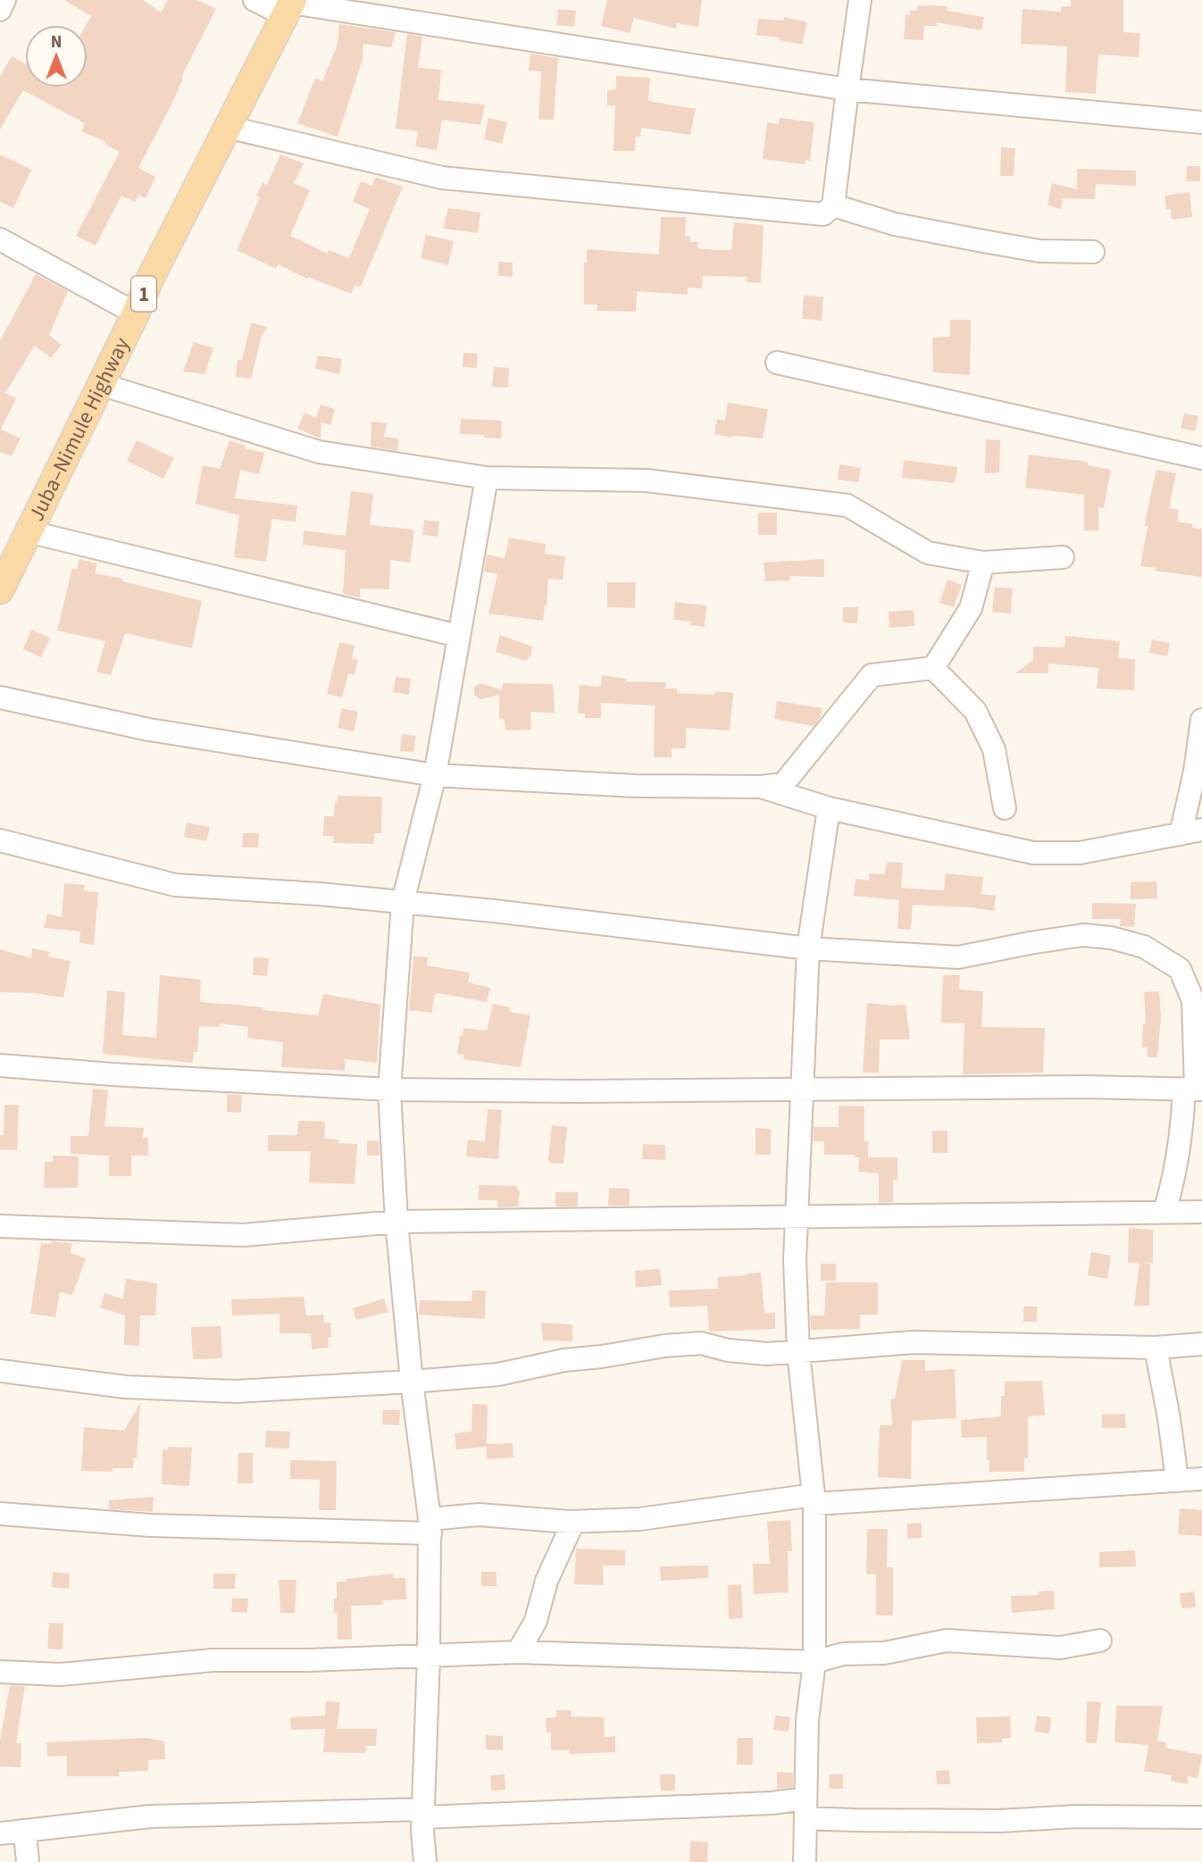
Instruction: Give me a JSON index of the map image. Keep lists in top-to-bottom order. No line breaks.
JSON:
{"streets":{"main road":["1","Juba–Nimule Highway"]},"north":"top"}
